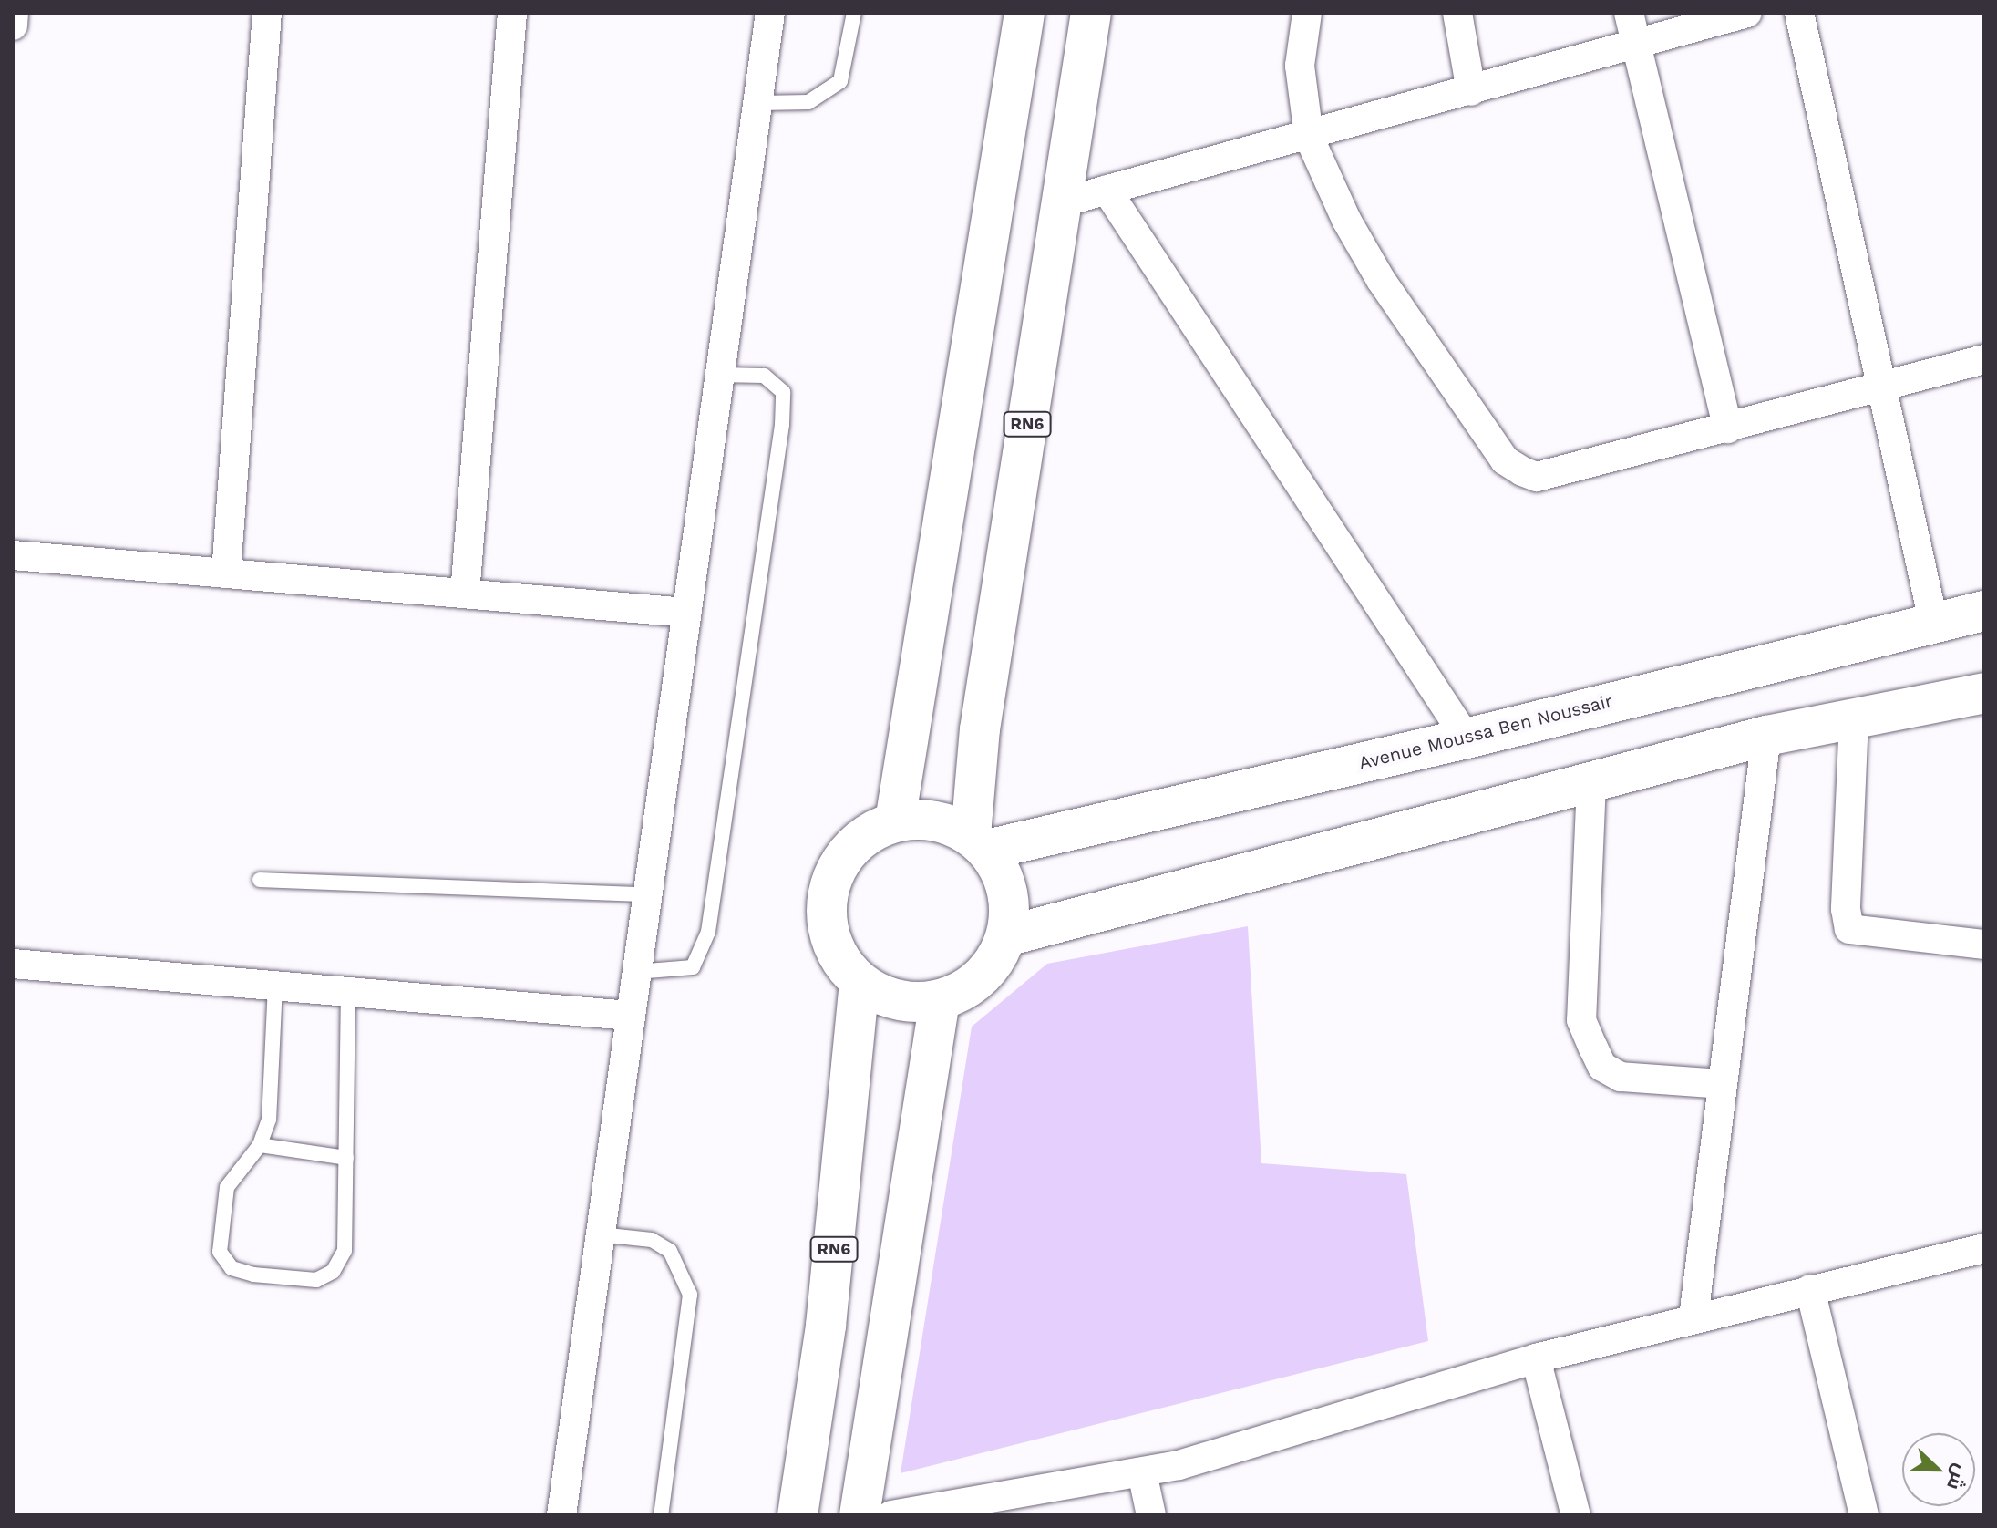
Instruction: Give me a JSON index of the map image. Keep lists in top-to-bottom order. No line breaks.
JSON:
{"streets":{"main road":["RN6","Avenue Moussa Ben Noussair"]},"crossings":[["RN6","Avenue Moussa Ben Noussair"]],"north":"right"}
